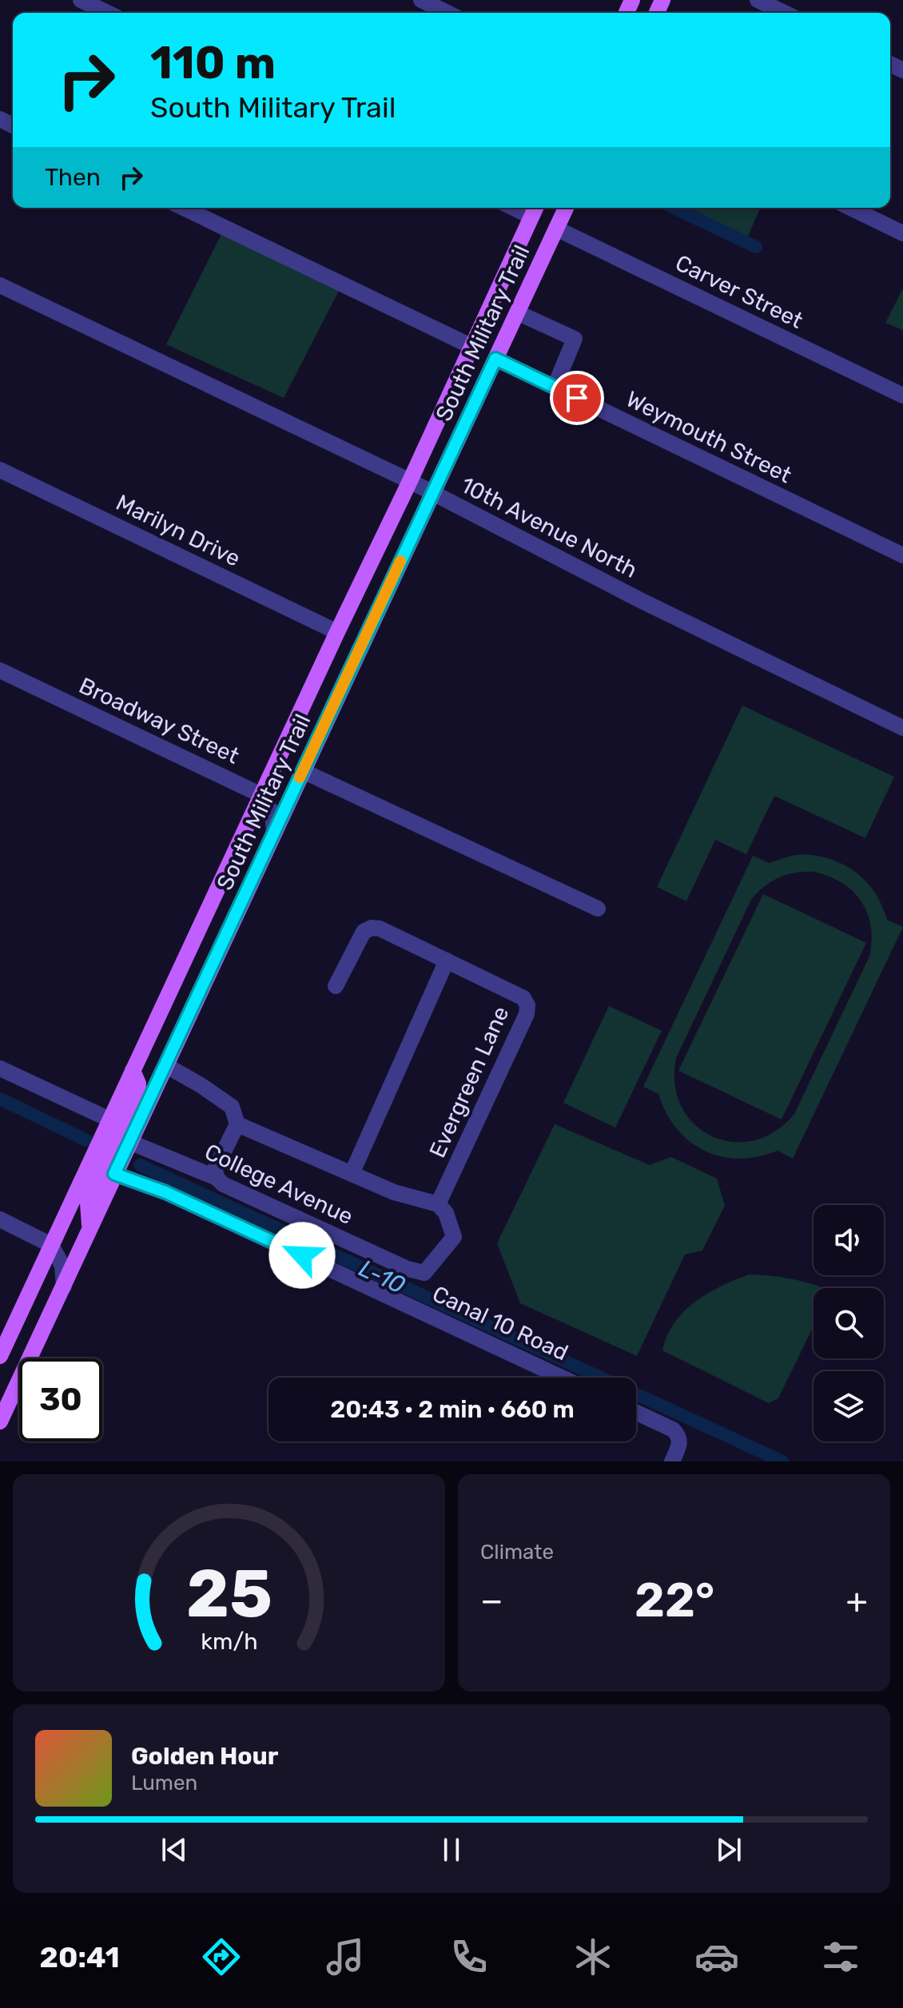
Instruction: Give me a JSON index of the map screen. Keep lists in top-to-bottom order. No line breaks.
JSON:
{"streets":{"main road":["South Military Trail"],"street":["Carver Street","Weymouth Street","10th Avenue North","Marilyn Drive","Broadway Street","Evergreen Lane","College Avenue","Canal 10 Road"]},"crossings":[["Carver Street","South Military Trail"],["South Military Trail","Weymouth Street"],["South Military Trail","10th Avenue North"],["South Military Trail","Marilyn Drive"],["South Military Trail","Broadway Street"],["South Military Trail","College Avenue"],["South Military Trail","Canal 10 Road"],["Evergreen Lane","College Avenue"]],"water":["L-10"],"page":{"turn":["110 m","South Military Trail"],"then":"Then","limit":"30","trip":"20:43 · 2 min · 660 m","tile":"Climate","heat":["−","22°","+"],"song":["Golden Hour","Lumen"],"tabs":"20:41","gauge":["25","km/h"]}}
